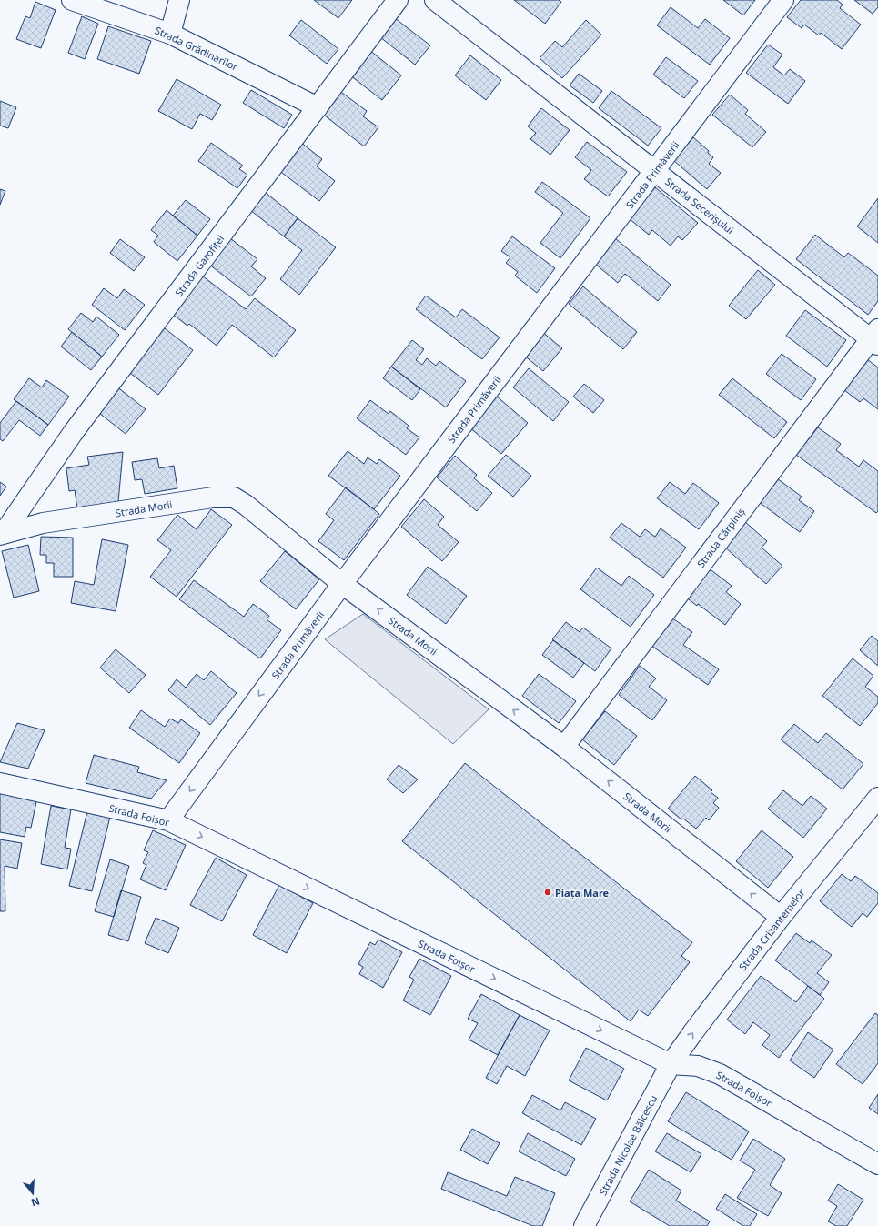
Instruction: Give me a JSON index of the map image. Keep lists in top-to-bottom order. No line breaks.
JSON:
{"streets":{"street":["Strada Grădinarilor","Strada Primăverii","Strada Secerișului","Strada Garofiței","Strada Morii","Strada Cărpiniș","Strada Foișor","Strada Crizantemelor","Strada Nicolae Bălcescu"]},"crossings":[["Strada Grădinarilor","Strada Garofiței"],["Strada Primăverii","Strada Secerișului"],["Strada Primăverii","Strada Morii"],["Strada Primăverii","Strada Foișor"],["Strada Secerișului","Strada Cărpiniș"],["Strada Garofiței","Strada Morii"],["Strada Morii","Strada Cărpiniș"],["Strada Morii","Strada Crizantemelor"],["Strada Foișor","Strada Crizantemelor"],["Strada Foișor","Strada Nicolae Bălcescu"],["Strada Crizantemelor","Strada Nicolae Bălcescu"]],"one_way":["Strada Morii","Strada Foișor","Strada Crizantemelor"],"places":["Piața Mare"],"north":"bottom"}
